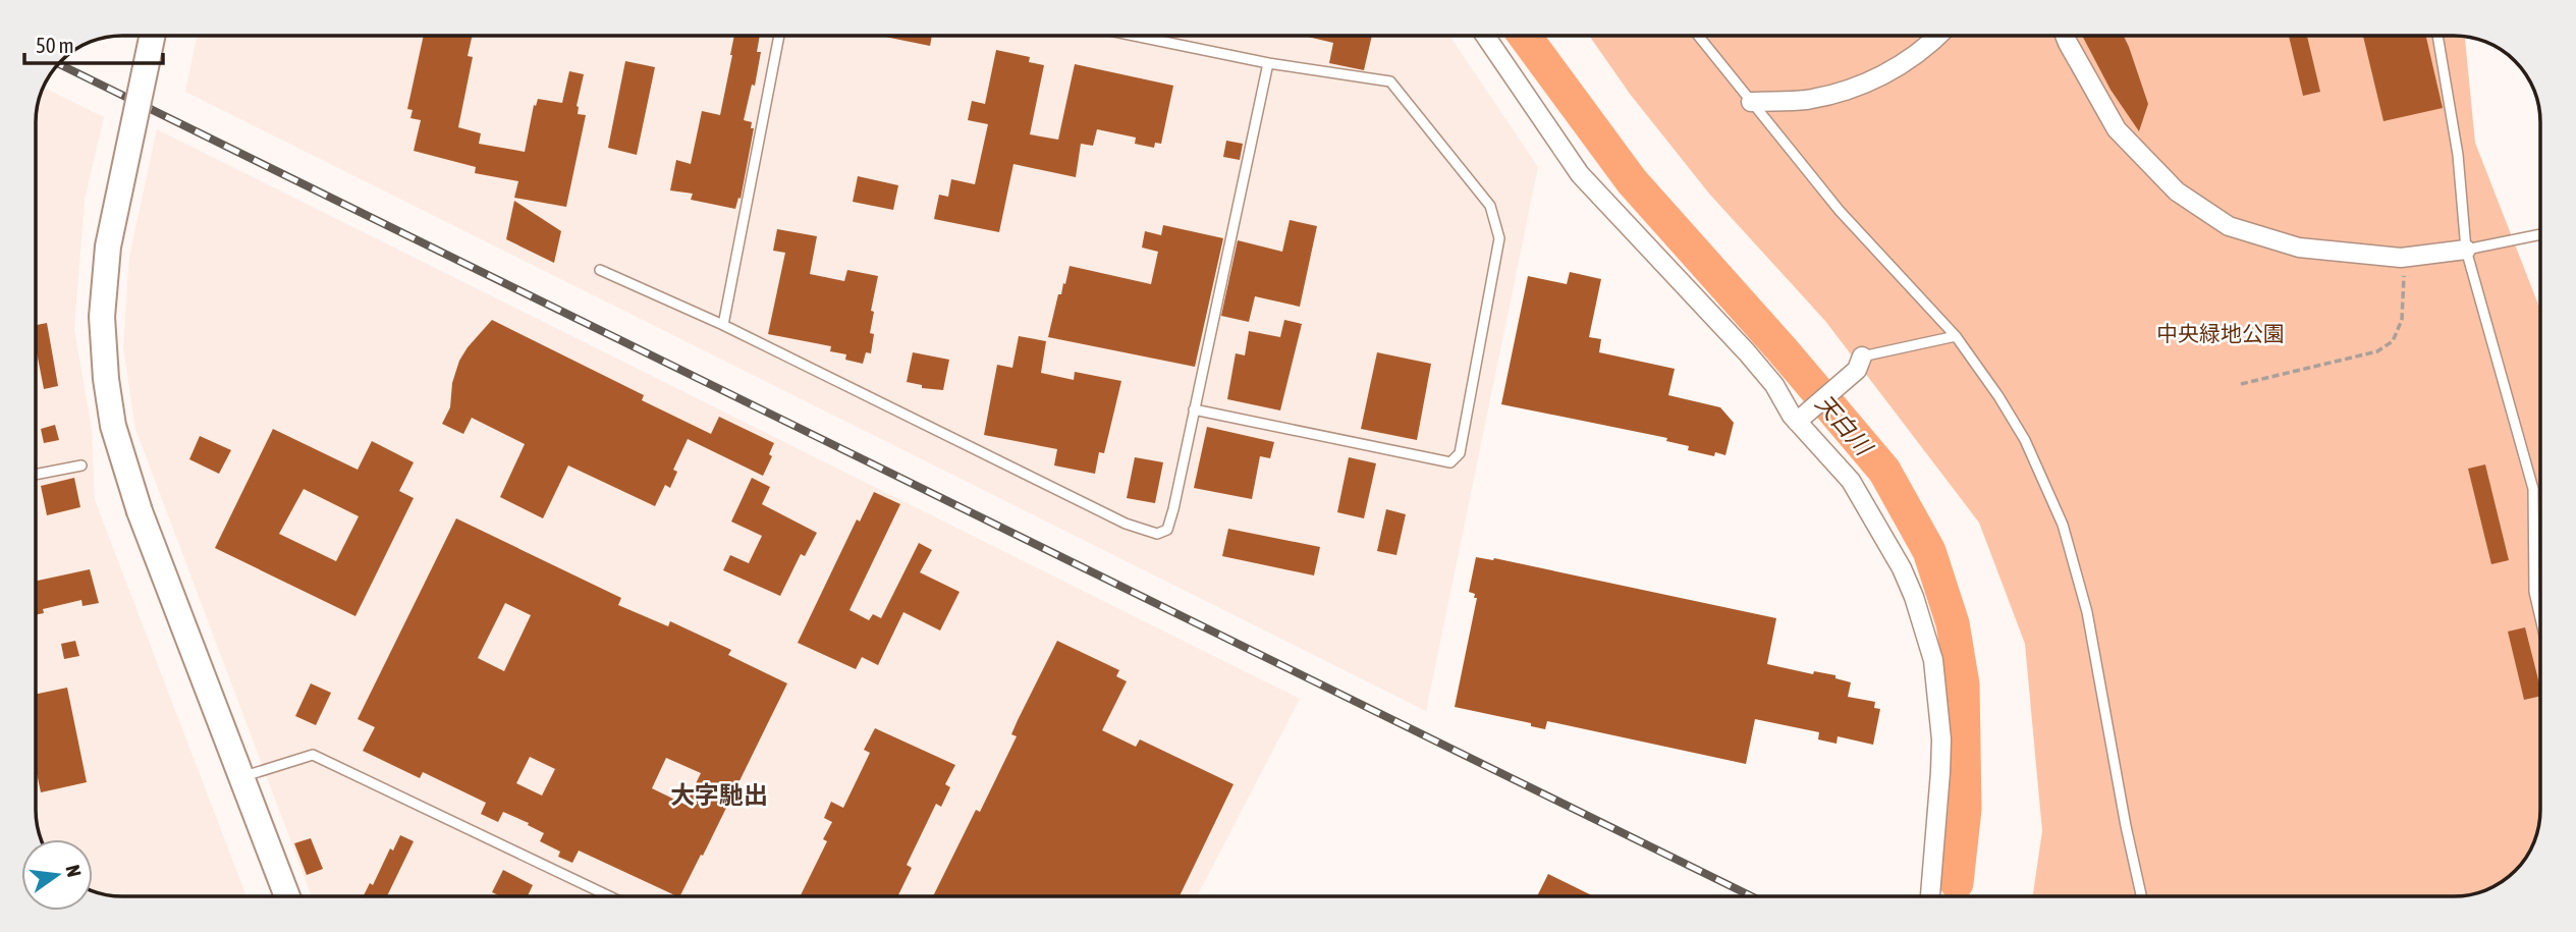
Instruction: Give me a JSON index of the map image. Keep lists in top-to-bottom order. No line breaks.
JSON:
{"districts":["大字馳出"],"water":["天白川"],"parks":["中央緑地公園"],"scale_bar":"50 m","north":"right"}
